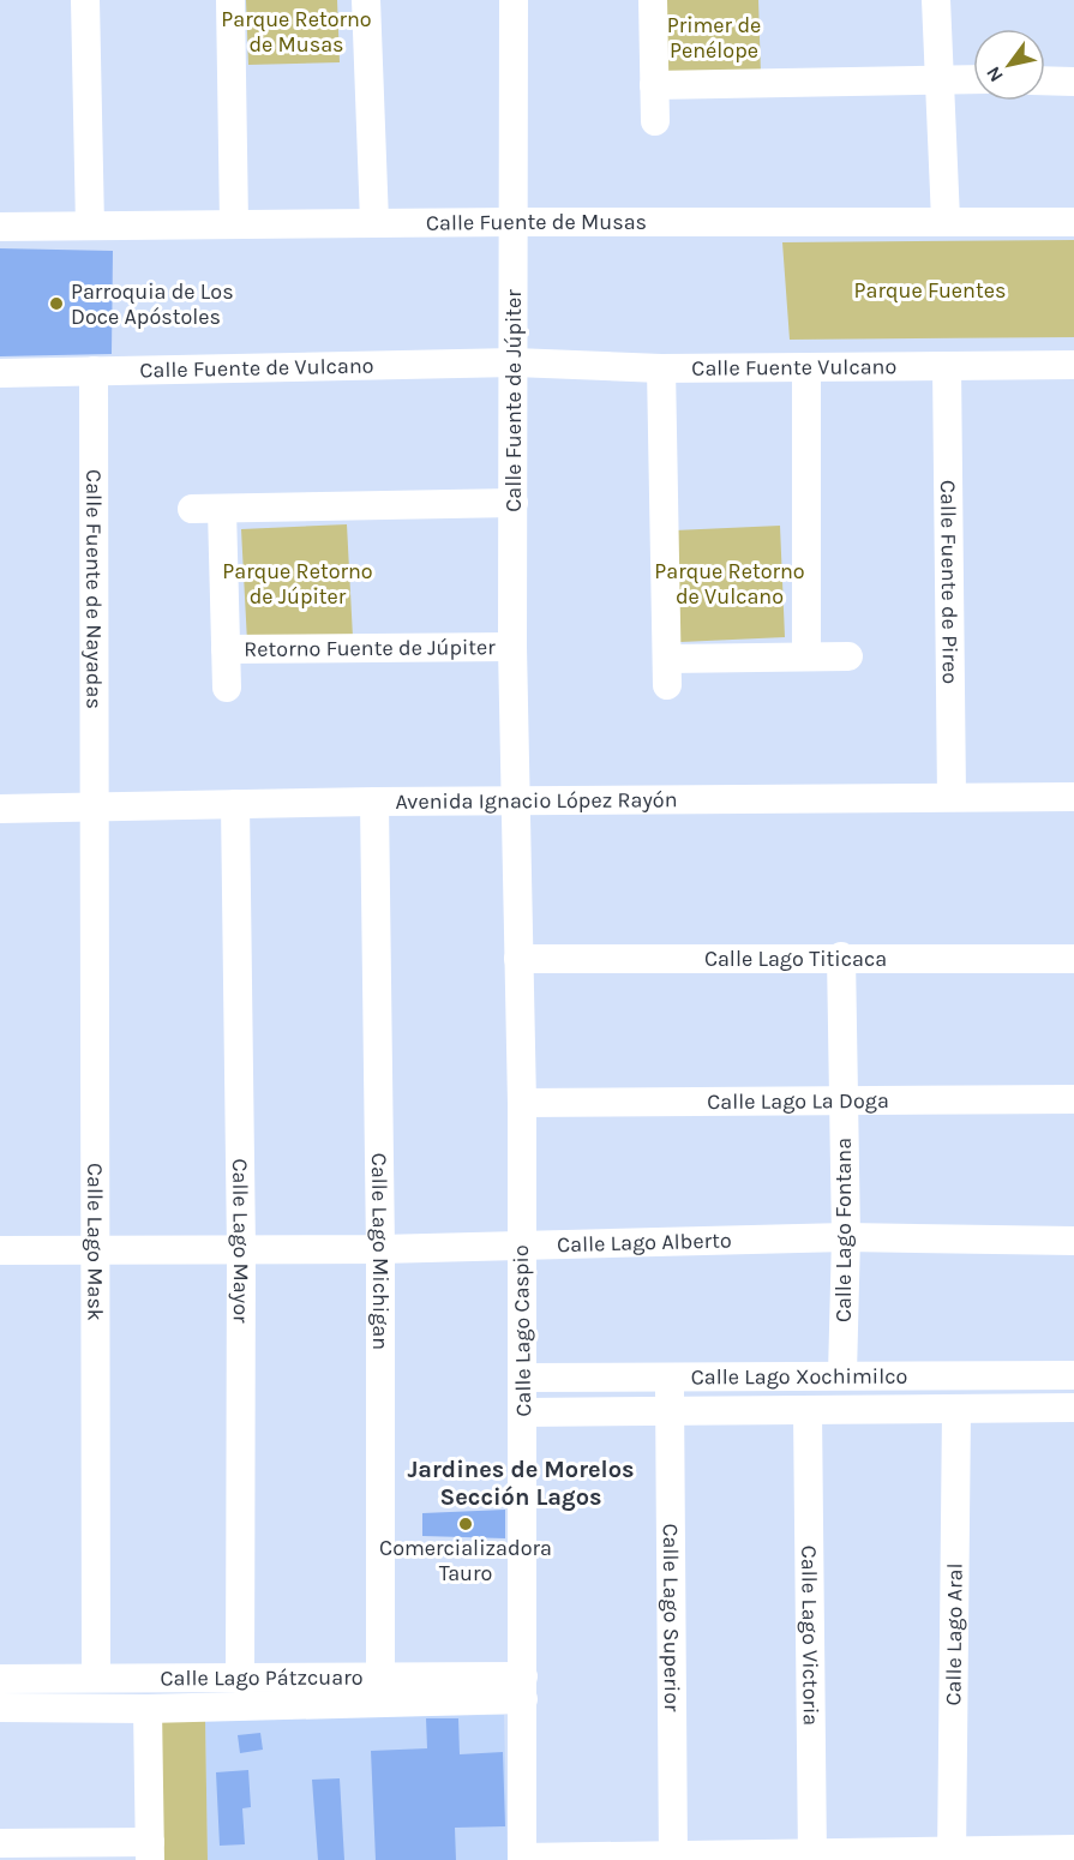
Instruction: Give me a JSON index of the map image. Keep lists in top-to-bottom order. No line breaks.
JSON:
{"streets":{"street":["Calle Fuente de Musas","Calle Fuente de Vulcano","Calle Fuente Vulcano","Calle Fuente de Júpiter","Calle Fuente de Pireo","Calle Fuente de Nayadas","Retorno Fuente de Júpiter","Avenida Ignacio López Rayón","Calle Lago Titicaca","Calle Lago La Doga","Calle Lago Fontana","Calle Lago Mask","Calle Lago Mayor","Calle Lago Alberto","Calle Lago Michigan","Calle Lago Caspio","Calle Lago Xochimilco","Calle Lago Superior","Calle Lago Aral","Calle Lago Victoria","Calle Lago Pátzcuaro"]},"crossings":[["Calle Fuente de Musas","Calle Fuente de Júpiter"],["Calle Fuente de Vulcano","Calle Fuente Vulcano"],["Calle Fuente de Vulcano","Calle Fuente de Júpiter"],["Calle Fuente de Vulcano","Calle Fuente de Nayadas"],["Calle Fuente Vulcano","Calle Fuente de Júpiter"],["Calle Fuente Vulcano","Calle Fuente de Pireo"],["Calle Fuente de Júpiter","Retorno Fuente de Júpiter"],["Calle Fuente de Júpiter","Avenida Ignacio López Rayón"],["Calle Fuente de Júpiter","Calle Lago Caspio"],["Calle Fuente de Pireo","Avenida Ignacio López Rayón"],["Calle Fuente de Nayadas","Avenida Ignacio López Rayón"],["Calle Fuente de Nayadas","Calle Lago Mask"],["Avenida Ignacio López Rayón","Calle Lago Mask"],["Avenida Ignacio López Rayón","Calle Lago Mayor"],["Avenida Ignacio López Rayón","Calle Lago Michigan"],["Avenida Ignacio López Rayón","Calle Lago Caspio"],["Calle Lago Titicaca","Calle Lago Fontana"],["Calle Lago Titicaca","Calle Lago Caspio"],["Calle Lago La Doga","Calle Lago Fontana"],["Calle Lago La Doga","Calle Lago Caspio"],["Calle Lago Fontana","Calle Lago Alberto"],["Calle Lago Fontana","Calle Lago Xochimilco"],["Calle Lago Mask","Calle Lago Alberto"],["Calle Lago Mask","Calle Lago Pátzcuaro"],["Calle Lago Mayor","Calle Lago Alberto"],["Calle Lago Mayor","Calle Lago Pátzcuaro"],["Calle Lago Alberto","Calle Lago Michigan"],["Calle Lago Alberto","Calle Lago Caspio"],["Calle Lago Michigan","Calle Lago Pátzcuaro"],["Calle Lago Caspio","Calle Lago Xochimilco"],["Calle Lago Caspio","Calle Lago Pátzcuaro"],["Calle Lago Xochimilco","Calle Lago Superior"],["Calle Lago Xochimilco","Calle Lago Aral"],["Calle Lago Xochimilco","Calle Lago Victoria"]],"districts":["Jardines de Morelos Sección Lagos"],"parks":["Parque Retorno de Musas","Primer de Penélope","Parque Fuentes","Parque Retorno de Júpiter","Parque Retorno de Vulcano"],"places":["Parroquia de Los Doce Apóstoles","Comercializadora Tauro"],"north":"bottom left"}
